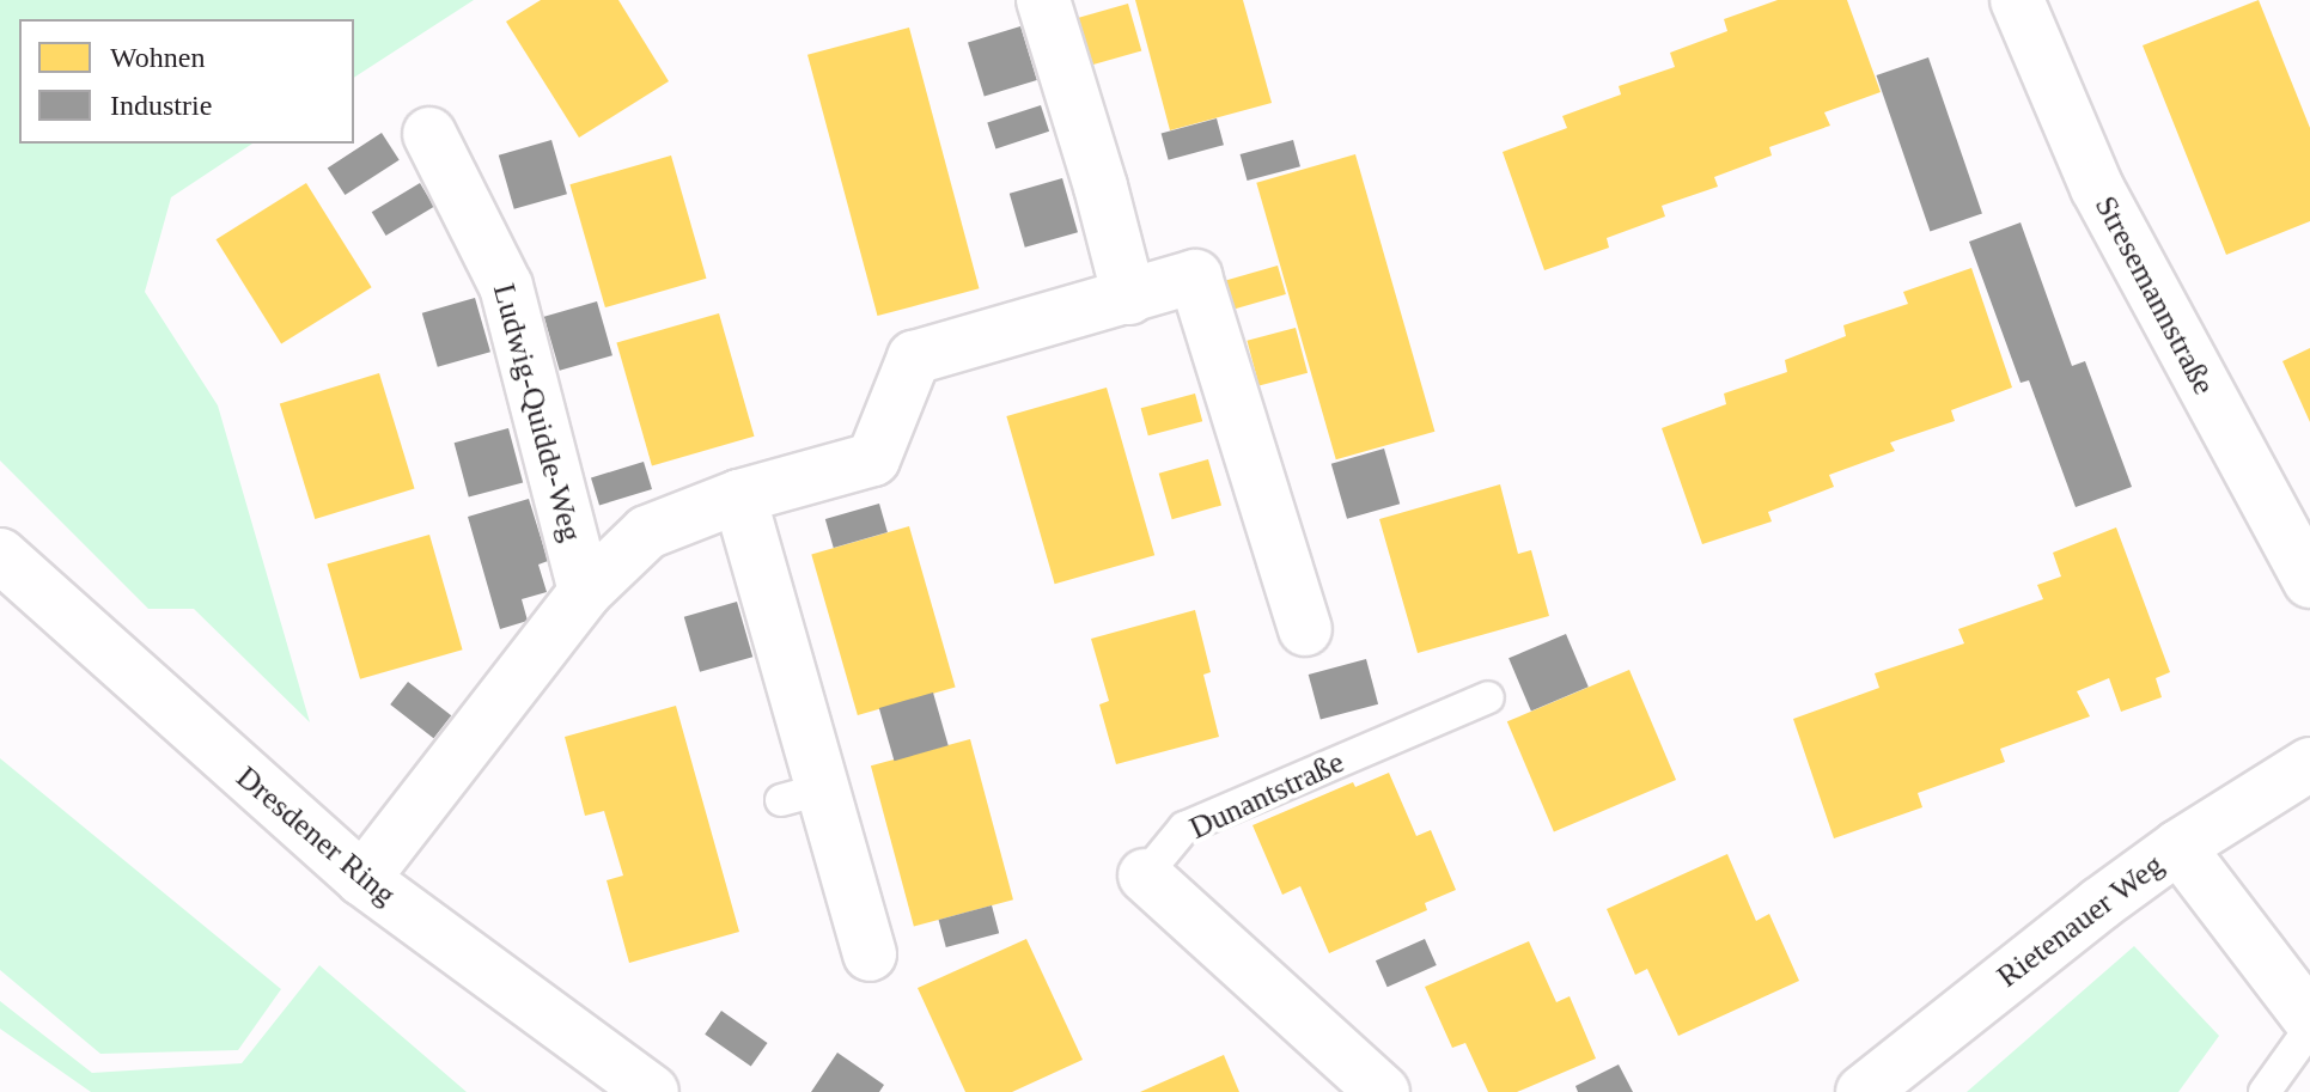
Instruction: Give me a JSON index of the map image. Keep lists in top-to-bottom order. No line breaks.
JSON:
{"streets":{"street":["Stresemannstraße","Ludwig-Quidde-Weg","Dunantstraße","Dresdener Ring","Rietenauer Weg"]},"crossings":[["Ludwig-Quidde-Weg","Dresdener Ring"]],"legend":["Wohnen","Industrie"]}
